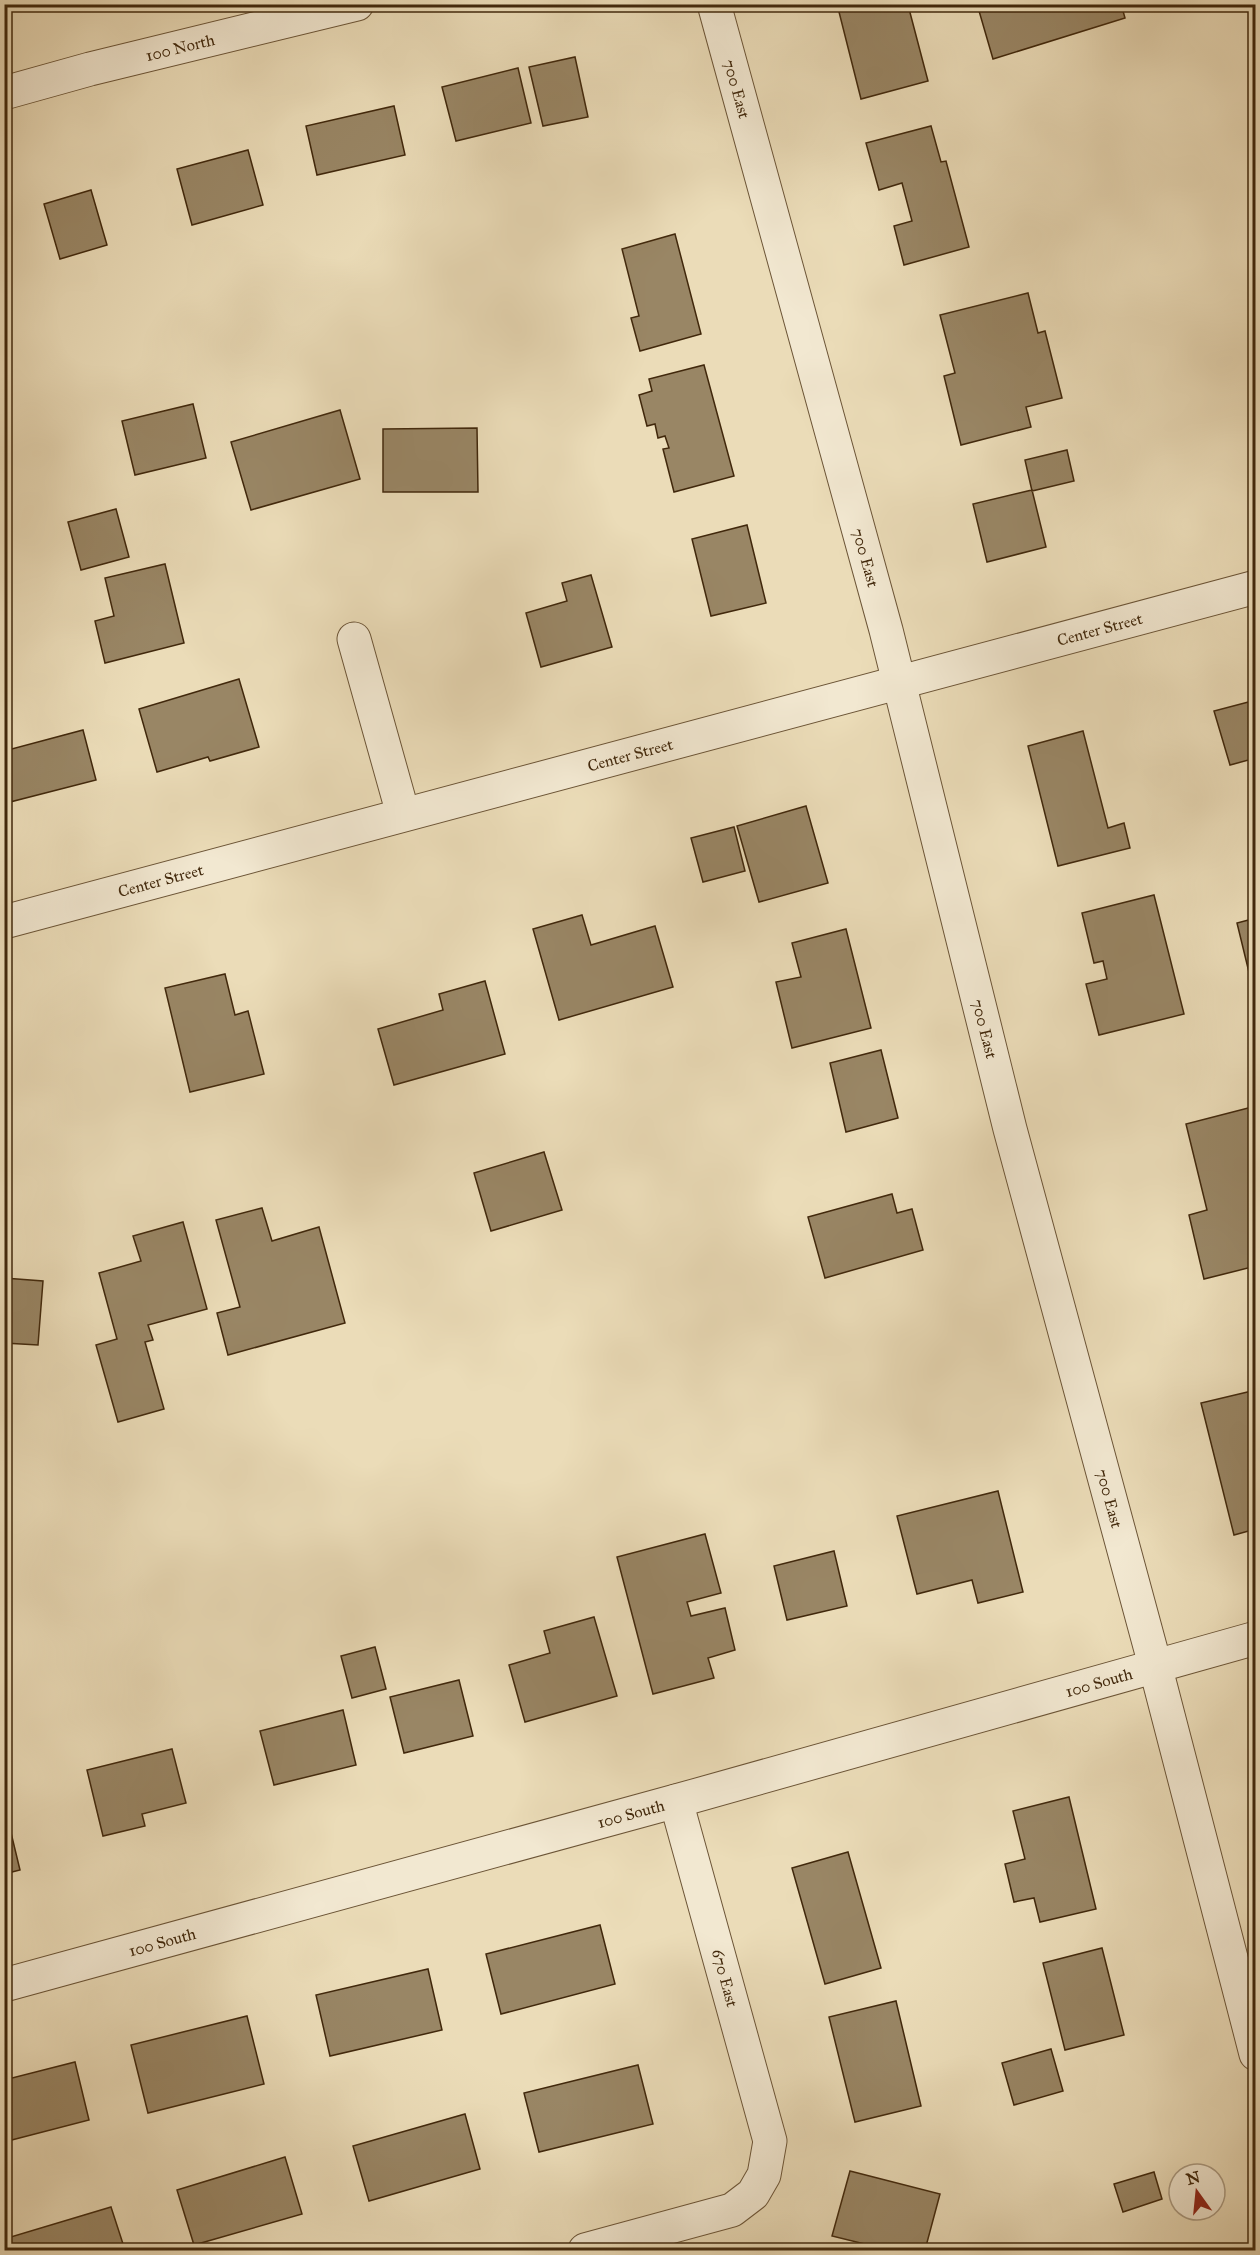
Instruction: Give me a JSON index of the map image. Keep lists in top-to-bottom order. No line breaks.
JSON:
{"streets":{"street":["100 North","700 East","Center Street","100 South","670 East"]},"crossings":[["700 East","Center Street"],["700 East","100 South"],["100 South","670 East"]],"north":"top"}
